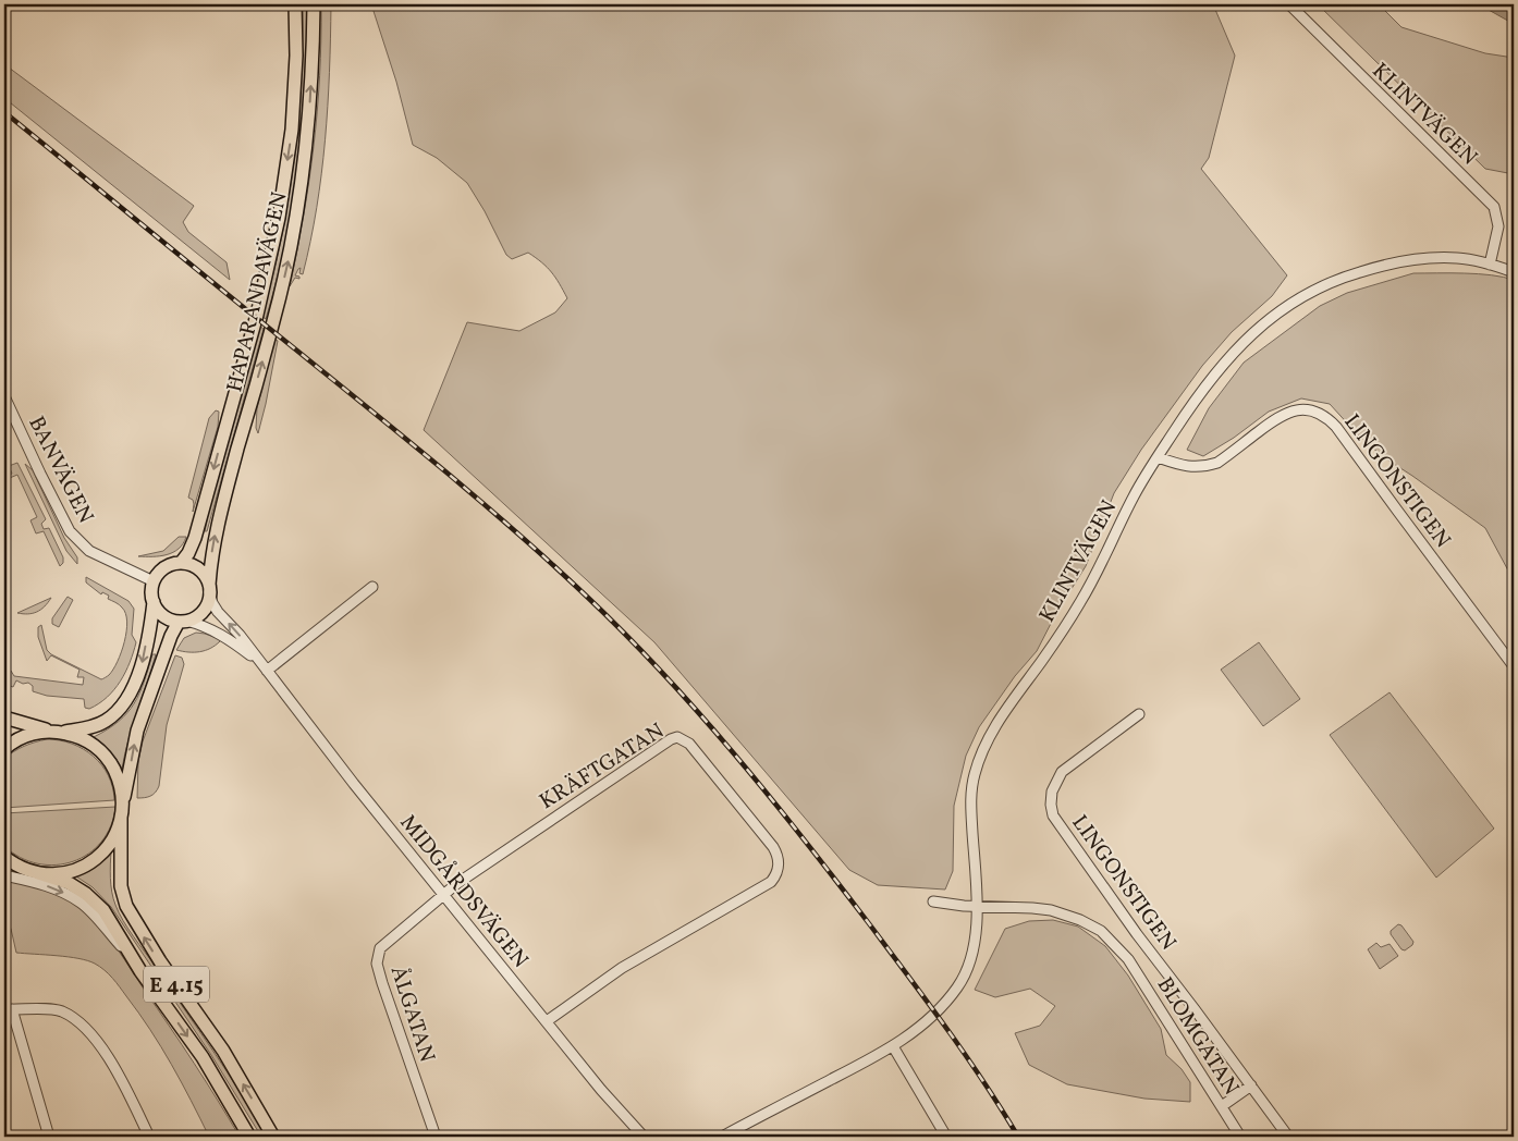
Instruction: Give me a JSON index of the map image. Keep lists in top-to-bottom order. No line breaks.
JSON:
{"streets":{"main road":["HAPARANDAVÄGEN","E 4.15"],"street":["KLINTVÄGEN","BANVÄGEN","LINGONSTIGEN","KRÄFTGATAN","MIDGÅRDSVÄGEN","ÅLGATAN","BLOMGATAN"]},"crossings":[["KLINTVÄGEN","LINGONSTIGEN"],["KLINTVÄGEN","BLOMGATAN"],["HAPARANDAVÄGEN","BANVÄGEN"],["HAPARANDAVÄGEN","MIDGÅRDSVÄGEN"],["BANVÄGEN","MIDGÅRDSVÄGEN"],["KRÄFTGATAN","MIDGÅRDSVÄGEN"],["KRÄFTGATAN","ÅLGATAN"],["MIDGÅRDSVÄGEN","ÅLGATAN"]]}
